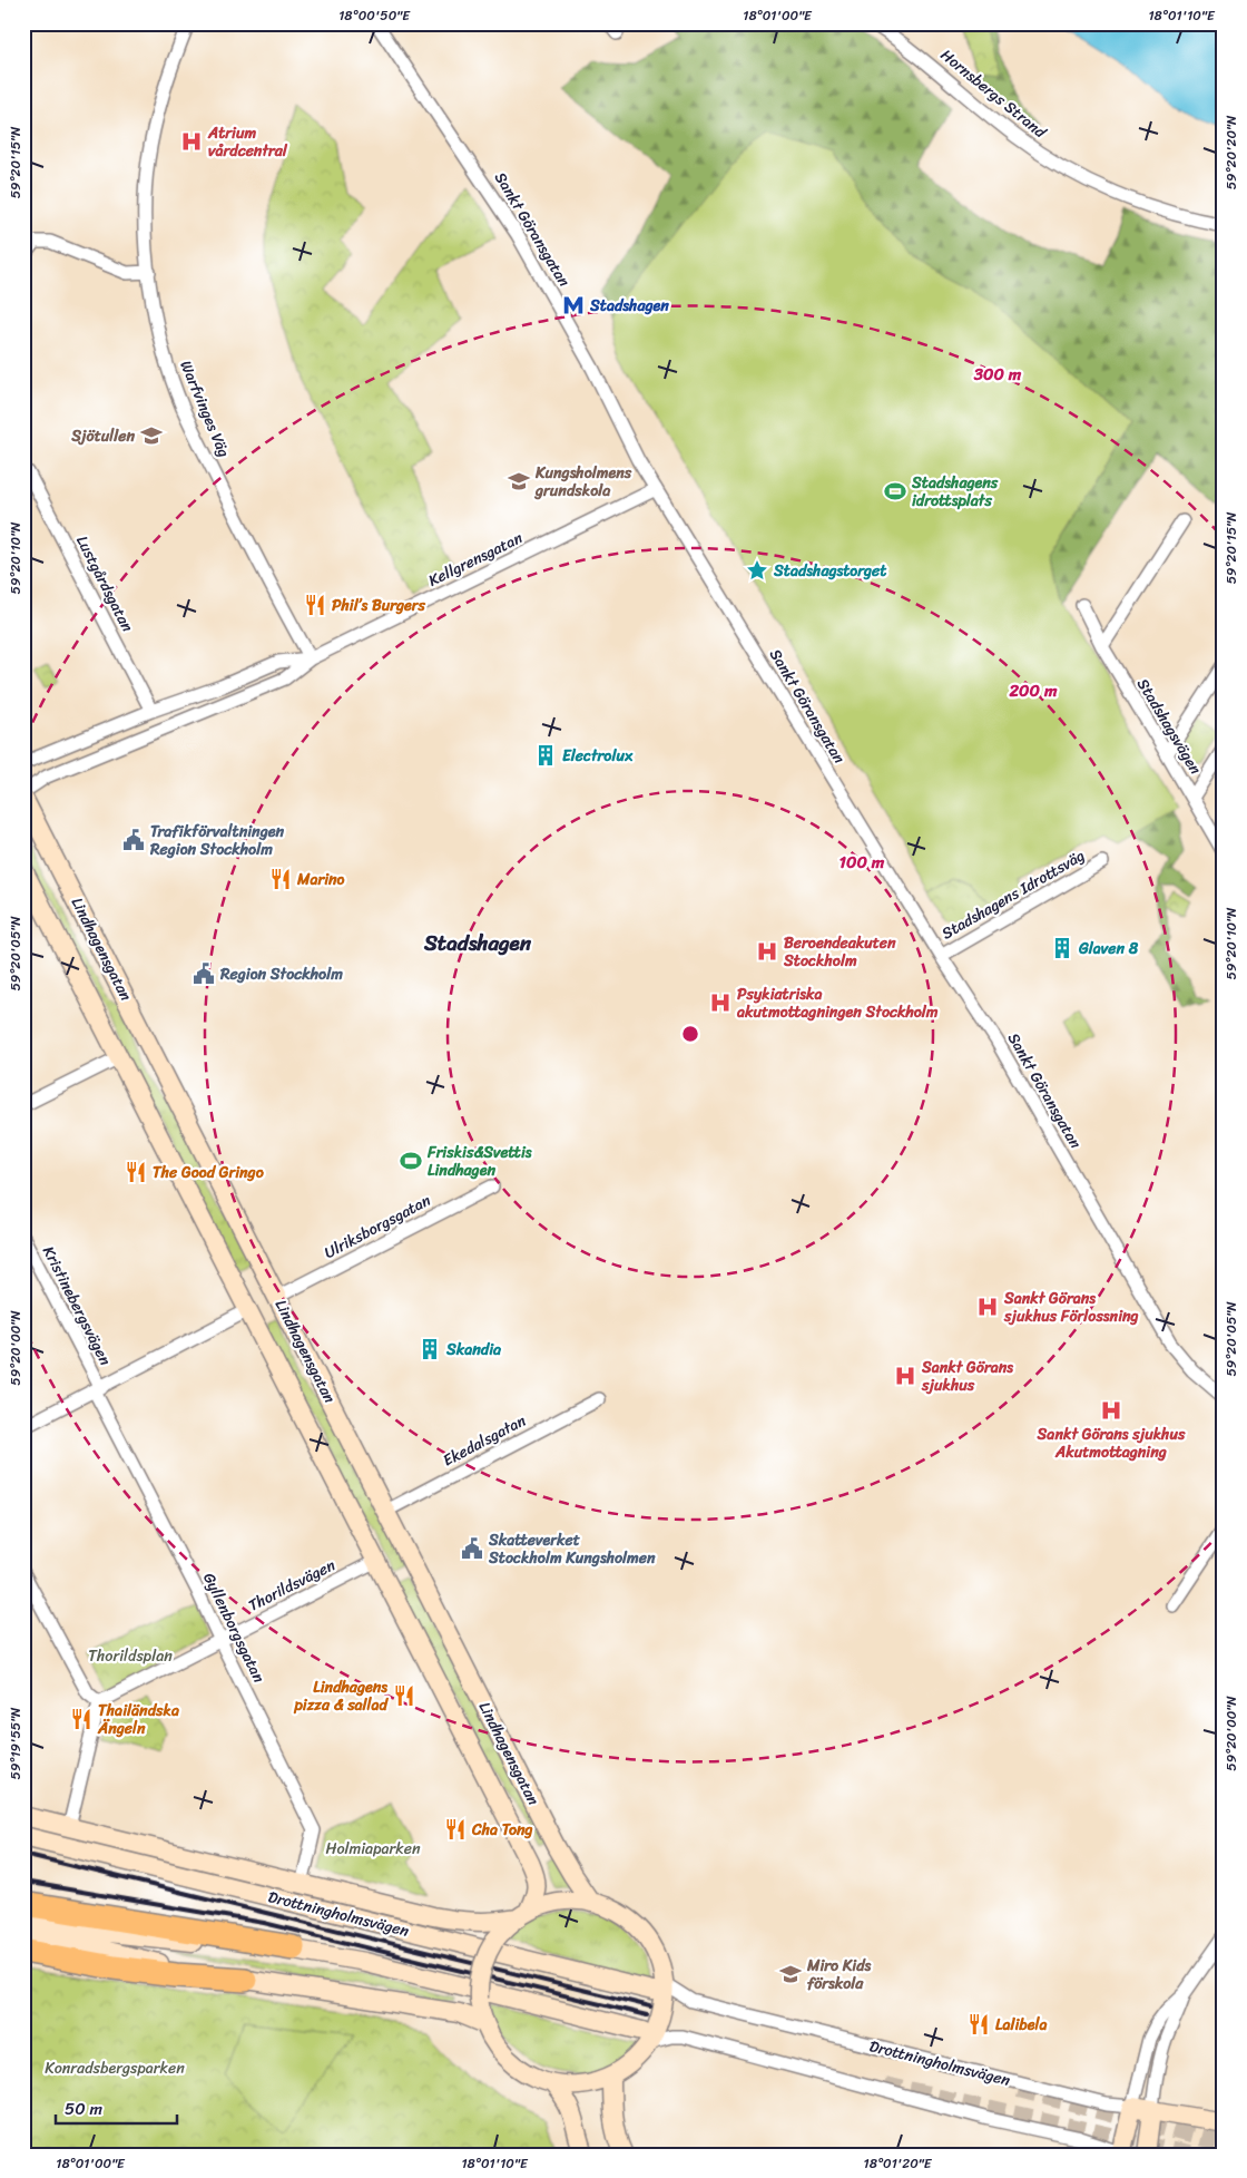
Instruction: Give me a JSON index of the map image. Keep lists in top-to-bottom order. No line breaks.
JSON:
{"streets":{"main road":["Lindhagensgatan","Drottningholmsvägen"],"street":["Hornsbergs Strand","Sankt Göransgatan","Warfvinges Väg","Kellgrensgatan","Lustgårdsgatan","Stadshagsvägen","Stadshagens Idrottsväg","Ulriksborgsgatan","Kristinebergsvägen","Ekedalsgatan","Thorildsvägen","Gyllenborgsgatan"]},"crossings":[["Sankt Göransgatan","Kellgrensgatan"],["Sankt Göransgatan","Stadshagens Idrottsväg"],["Warfvinges Väg","Kellgrensgatan"],["Kellgrensgatan","Lustgårdsgatan"],["Lindhagensgatan","Ulriksborgsgatan"],["Lindhagensgatan","Kristinebergsvägen"],["Lindhagensgatan","Ekedalsgatan"],["Lindhagensgatan","Thorildsvägen"],["Lindhagensgatan","Drottningholmsvägen"],["Kristinebergsvägen","Gyllenborgsgatan"],["Thorildsvägen","Gyllenborgsgatan"],["Gyllenborgsgatan","Drottningholmsvägen"]],"districts":["Stadshagen"],"parks":["Thorildsplan","Holmiaparken","Konradsbergsparken"],"places":{"hospital":["Atrium vårdcentral","Beroendeakuten Stockholm","Psykiatriska akutmottagningen Stockholm","Sankt Görans sjukhus Förlossning","Sankt Görans sjukhus","Sankt Görans sjukhus Akutmottagning"],"metro station":["Stadshagen"],"school or university":["Sjötullen","Kungsholmens grundskola","Miro Kids förskola"],"sports":["Stadshagens idrottsplats","Friskis&Svettis Lindhagen"],"place":["Stadshagstorget"],"restaurant":["Phil’s Burgers","Marino","The Good Gringo","Lindhagens pizza & sallad","Thailändska Ängeln","Cha Tong","Lalibela"],"building":["Electrolux","Glaven 8","Skandia"],"public building":["Trafikförvaltningen Region Stockholm","Region Stockholm","Skatteverket Stockholm Kungsholmen"]},"scale_bar":"50 m","coordinates":["18°00'50\"E","18°01'00\"E","18°01'10\"E","59°20'20\"N","59°20'15\"N","59°20'10\"N","59°20'05\"N","59°20'00\"N","59°19'55\"N","18°01'20\"E"],"rings":["300 m","200 m","100 m"]}
